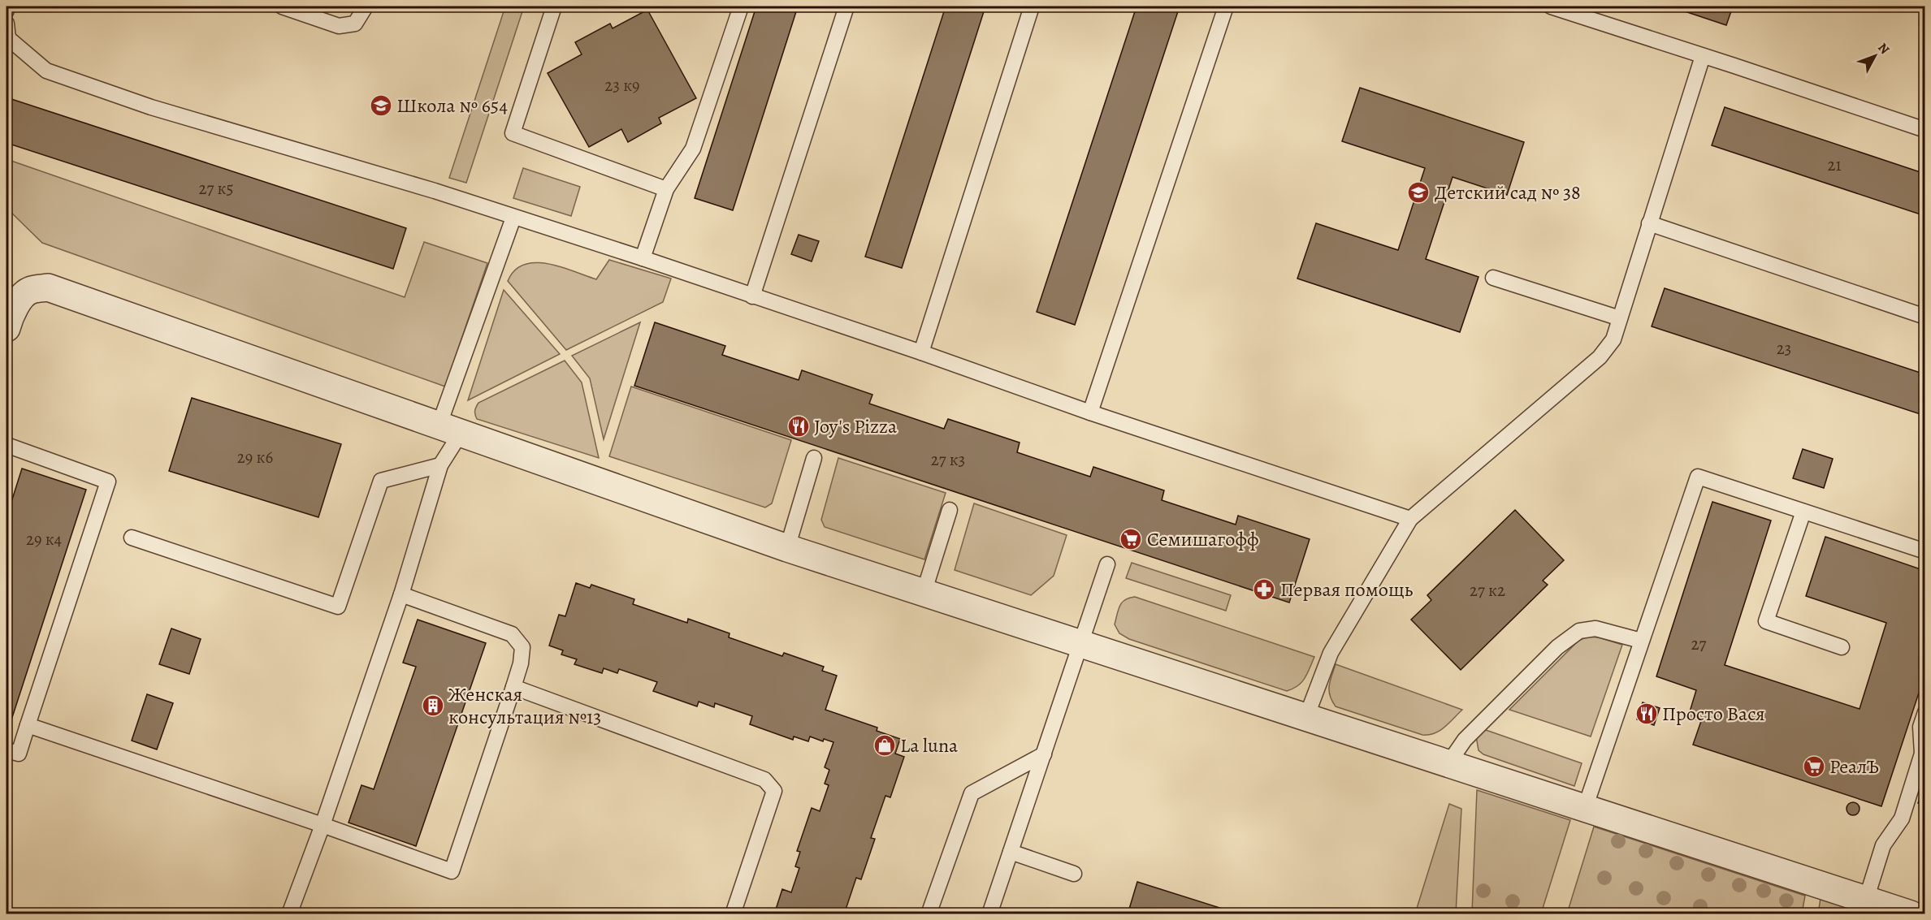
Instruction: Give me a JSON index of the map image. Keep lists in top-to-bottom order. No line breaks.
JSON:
{"places":{"school or university":["Школа № 654","Детский сад № 38"],"restaurant":["Joy's Pizza","Просто Вася"],"supermarket":["Семишагофф","РеалЪ"],"pharmacy":["Первая помощь"],"building":["Женская консультация №13"],"shop":["La luna"]},"house_numbers":["23 к9","21","27 к5","23","29 к6","27 к3","29 к4","27 к2","27"],"north":"top right"}
